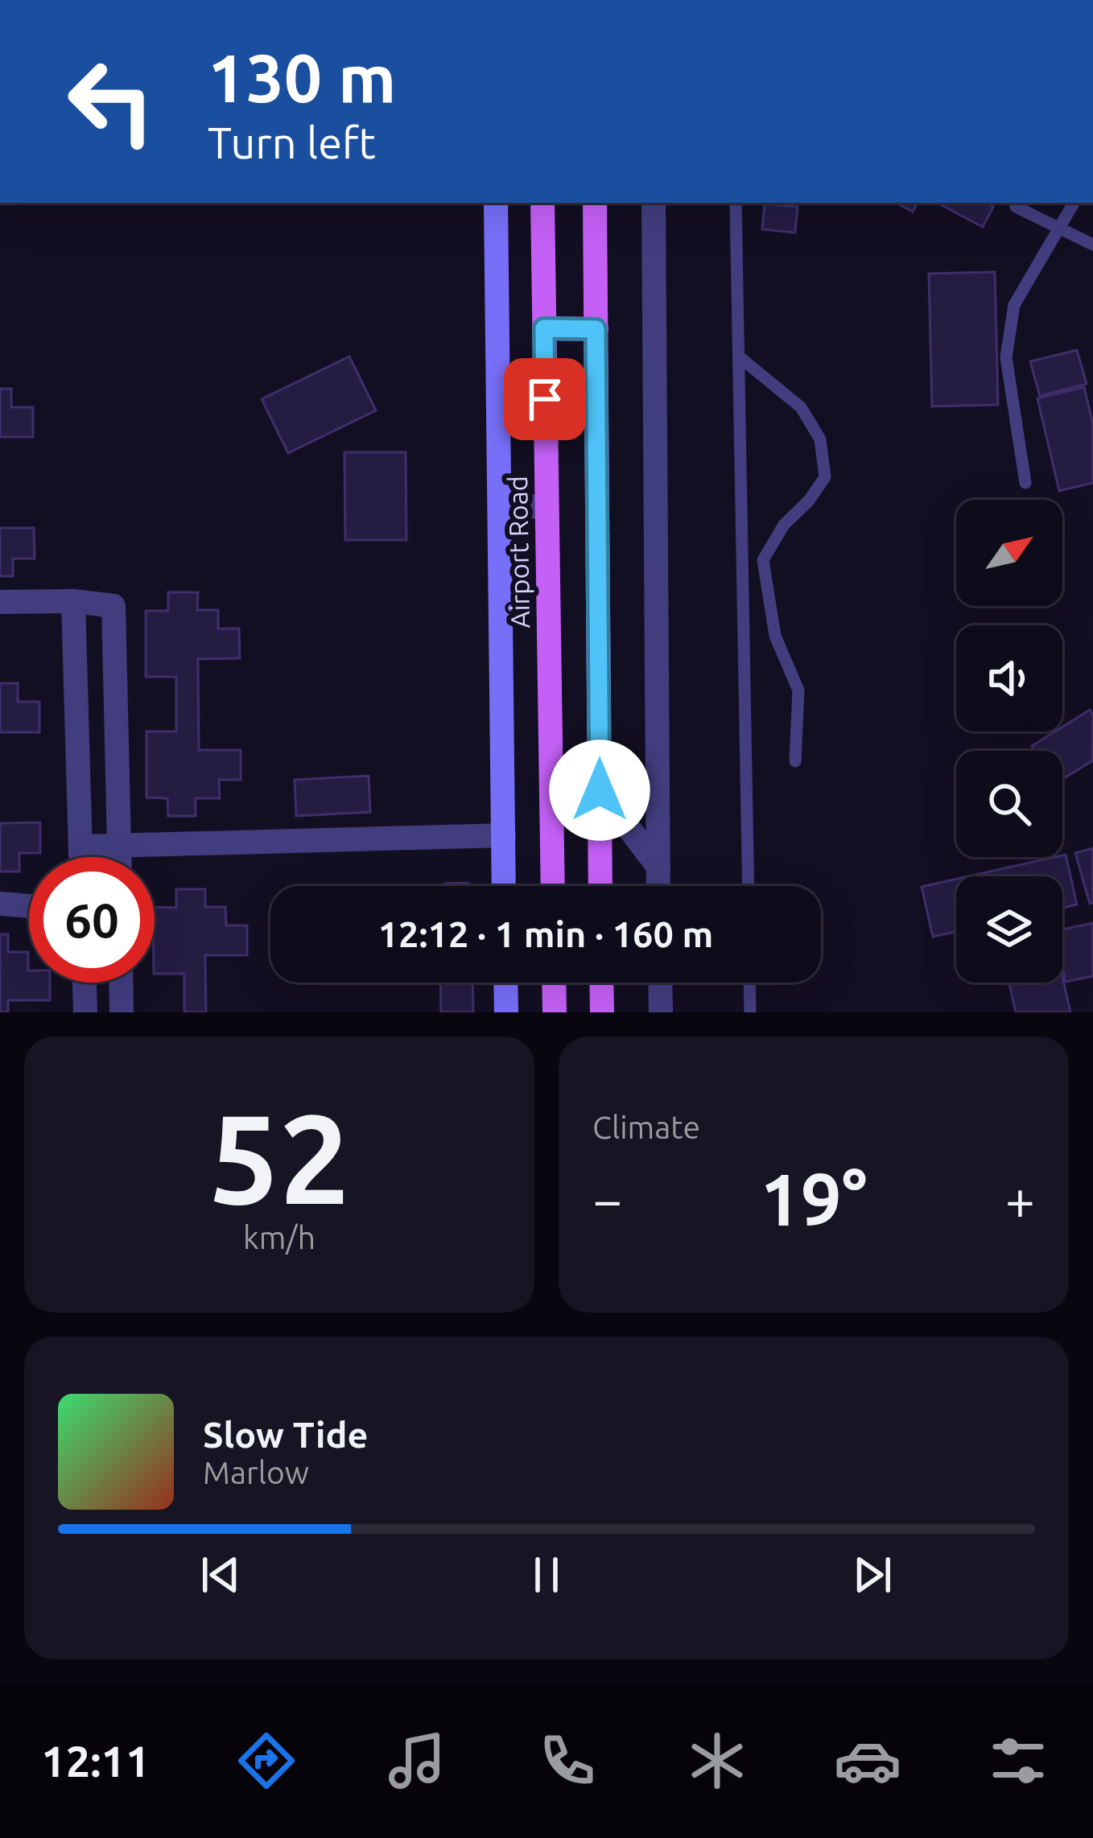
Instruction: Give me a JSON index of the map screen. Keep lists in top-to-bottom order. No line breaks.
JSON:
{"streets":{"main road":["Airport Road"]},"north":"top right","page":{"turn":["130 m","Turn left"],"limit":"60","trip":"12:12 · 1 min · 160 m","tile":[["52","km/h"],"Climate"],"heat":["−","19°","+"],"song":["Slow Tide","Marlow"],"tabs":"12:11"}}
